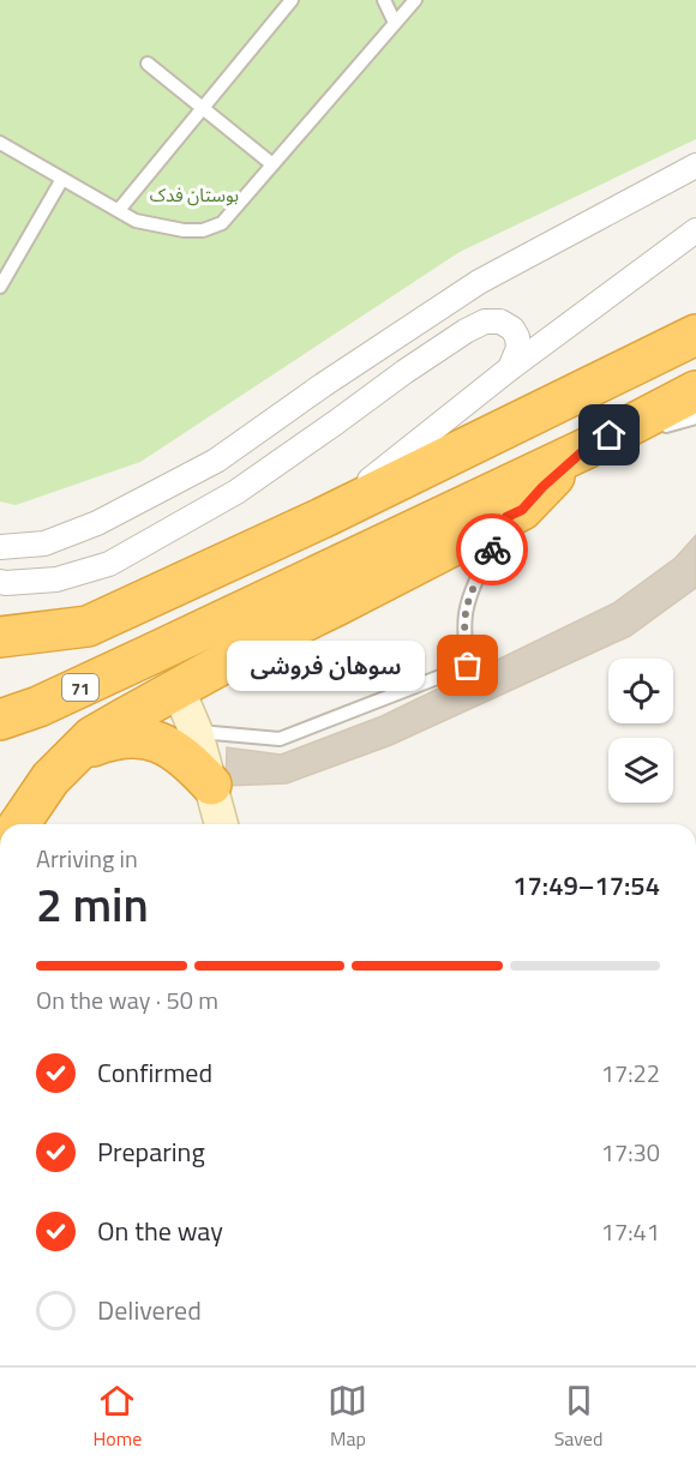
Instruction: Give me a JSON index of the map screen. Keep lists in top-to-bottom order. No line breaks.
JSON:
{"streets":{"highway":["71"]},"parks":["بوستان فدک"],"places":["سوهان فروشی"],"page":{"bubble":"سوهان فروشی","heading":["2 min","Arriving in","17:49–17:54"],"bar":"On the way · 50 m","list":[["Confirmed","17:22"],["Preparing","17:30"],["On the way","17:41"],"Delivered"],"tabs":["Home","Map","Saved"]}}
